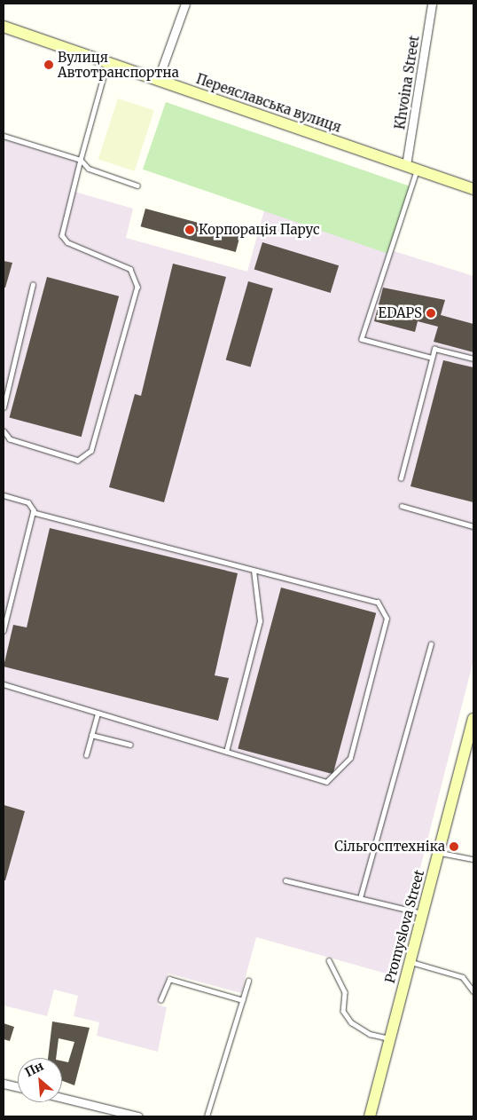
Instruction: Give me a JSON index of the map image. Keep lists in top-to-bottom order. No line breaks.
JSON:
{"streets":{"main road":["Переяславська вулиця","Promyslova Street"],"street":["Khvoina Street"]},"crossings":[["Khvoina Street","Переяславська вулиця"]],"places":["Вулиця Автотранспортна","Корпорація Парус","EDAPS","Сільгосптехніка"],"north":"top left"}
